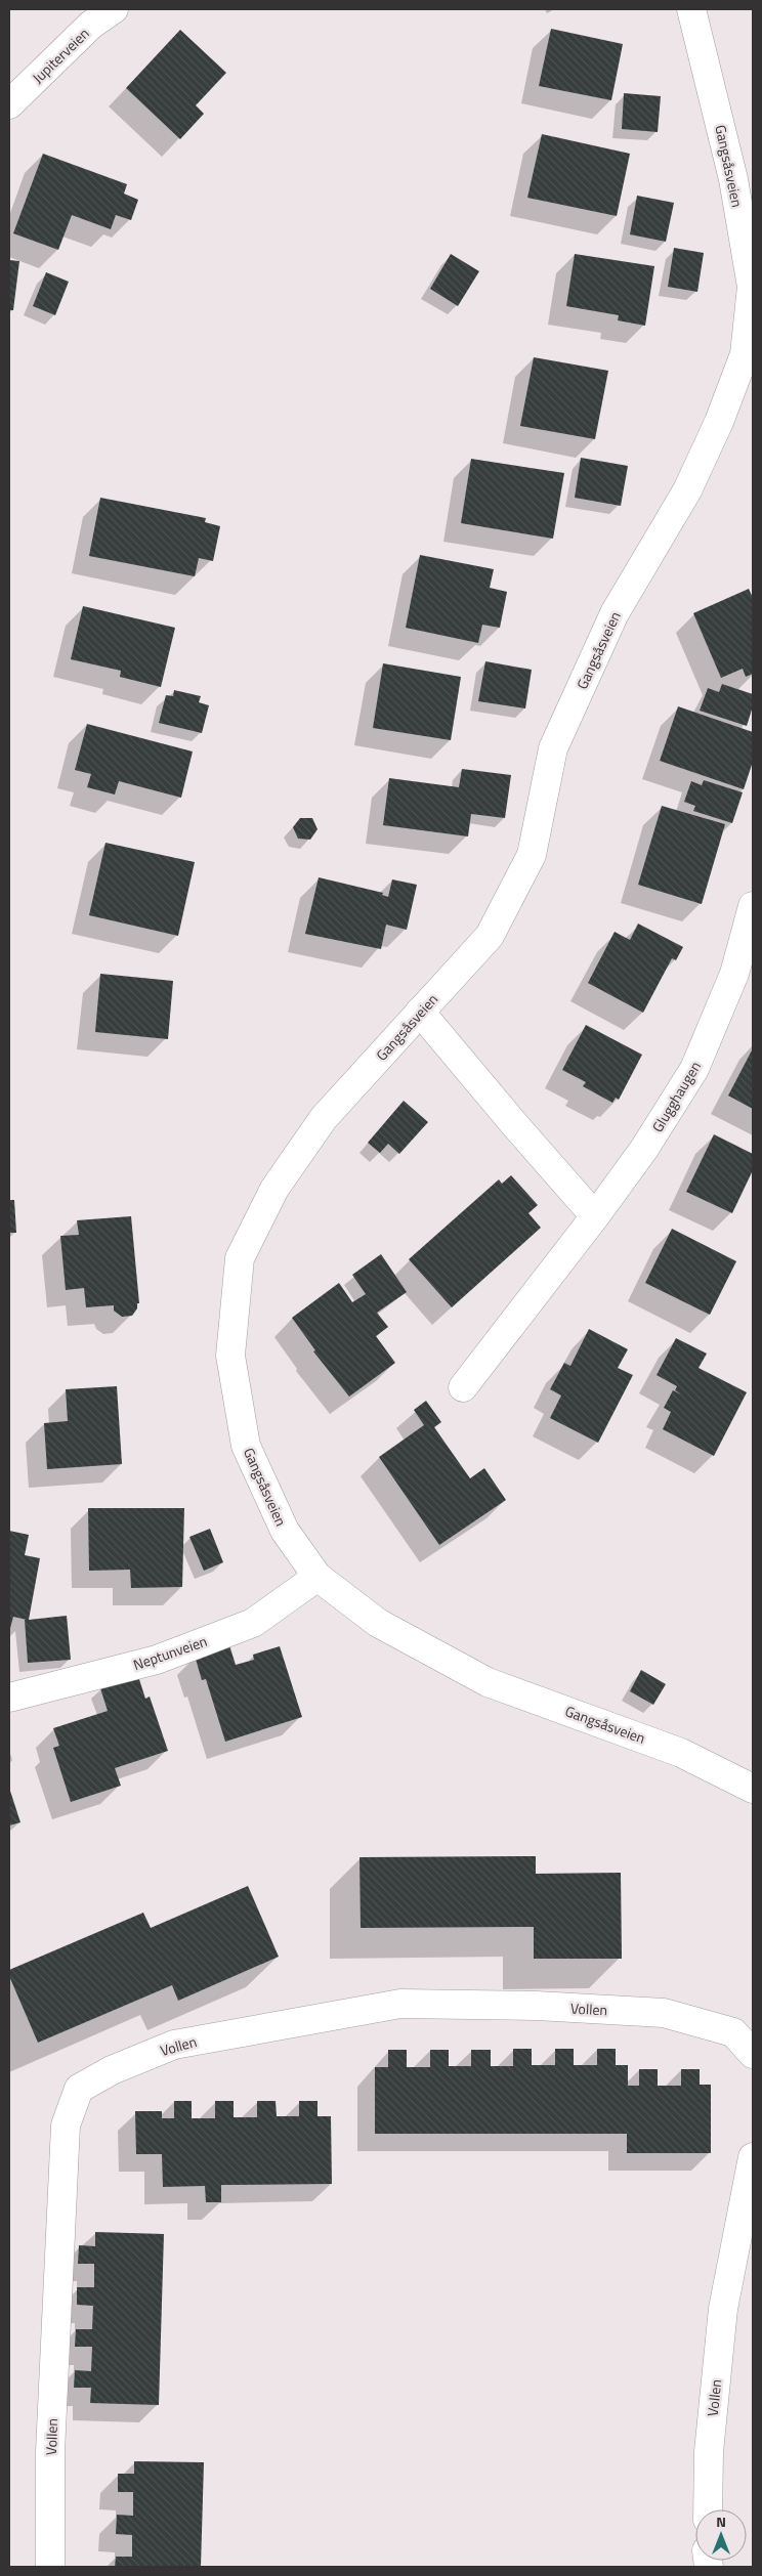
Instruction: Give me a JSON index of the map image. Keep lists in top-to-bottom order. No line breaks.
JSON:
{"streets":{"street":["Jupiterveien","Gangsåsveien","Glugghaugen","Neptunveien","Vollen"]},"crossings":[["Gangsåsveien","Neptunveien"]],"north":"top"}
